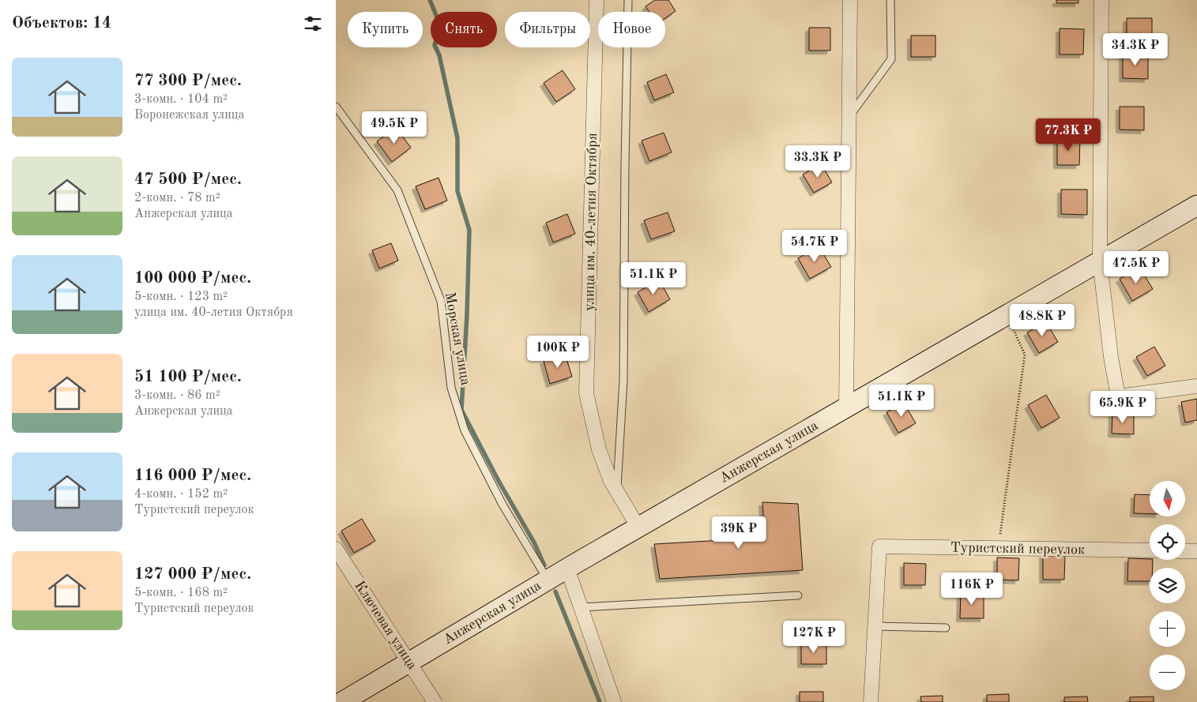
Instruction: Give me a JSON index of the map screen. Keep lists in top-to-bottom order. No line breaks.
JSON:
{"streets":{"street":["улица им. 40-летия Октября","Анжерская улица","Туристский переулок","Ключевая улица"],"lane":["Морская улица"]},"crossings":[["улица им. 40-летия Октября","Анжерская улица"],["Морская улица","Анжерская улица"],["Анжерская улица","Ключевая улица"]],"north":"bottom","page":{"heading":"Объектов: 14","chip":["Купить","Снять","Фильтры","Новое"],"price":["34.3K ₽","49.5K ₽","77.3K ₽","33.3K ₽","54.7K ₽","47.5K ₽","51.1K ₽","48.8K ₽","100K ₽","51.1K ₽","65.9K ₽","39K ₽","116K ₽","127K ₽"],"list":[{"name":"77 300 ₽/мес.","note":"3-комн. · 104 m² · Воронежская улица"},{"name":"47 500 ₽/мес.","note":"2-комн. · 78 m² · Анжерская улица"},{"name":"100 000 ₽/мес.","note":"5-комн. · 123 m² · улица им. 40-летия Октября"},{"name":"51 100 ₽/мес.","note":"3-комн. · 86 m² · Анжерская улица"},{"name":"116 000 ₽/мес.","note":"4-комн. · 152 m² · Туристский переулок"},{"name":"127 000 ₽/мес.","note":"5-комн. · 168 m² · Туристский переулок"}],"map_buttons":["+","−"]}}
